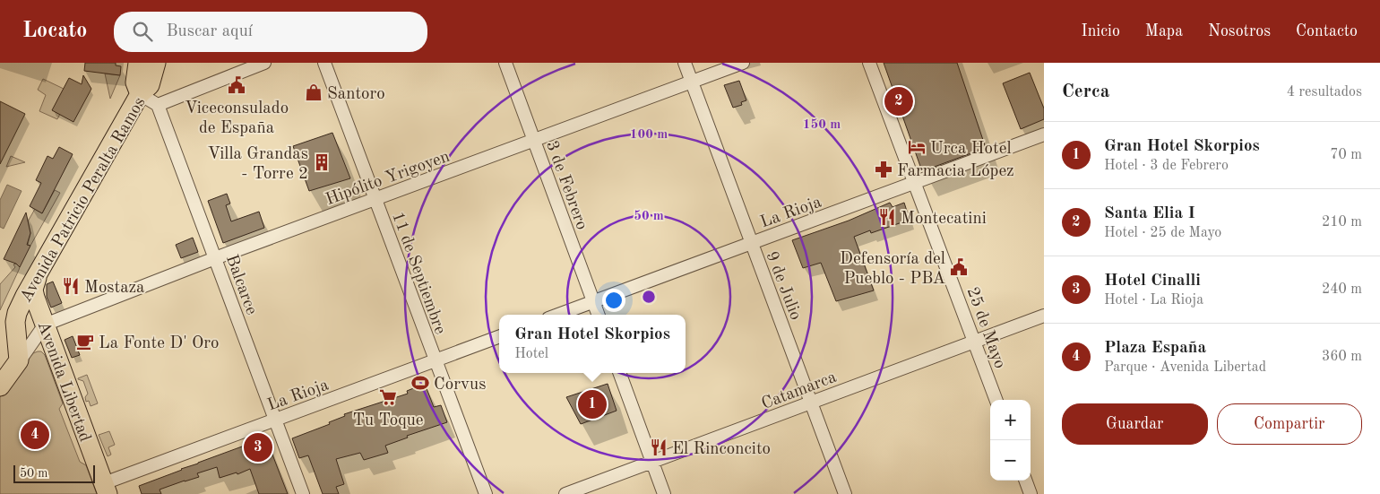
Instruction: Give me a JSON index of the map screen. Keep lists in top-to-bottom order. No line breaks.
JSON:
{"streets":{"main road":["Avenida Patricio Peralta Ramos","Avenida Libertad"],"street":["Hipólito Yrigoyen","3 de Febrero","La Rioja","11 de Septiembre","Balcarce","9 de Julio","25 de Mayo","Catamarca"]},"crossings":[["Hipólito Yrigoyen","3 de Febrero"],["Hipólito Yrigoyen","Avenida Patricio Peralta Ramos"],["Hipólito Yrigoyen","11 de Septiembre"],["Hipólito Yrigoyen","Balcarce"],["Hipólito Yrigoyen","9 de Julio"],["Hipólito Yrigoyen","Avenida Libertad"],["3 de Febrero","La Rioja"],["Avenida Patricio Peralta Ramos","Avenida Libertad"],["La Rioja","11 de Septiembre"],["La Rioja","Balcarce"],["La Rioja","9 de Julio"],["La Rioja","25 de Mayo"],["La Rioja","Avenida Libertad"],["9 de Julio","Catamarca"],["25 de Mayo","Catamarca"]],"places":{"public building":["Viceconsulado de España","Defensoría del Pueblo - PBA"],"shop":["Santoro"],"hotel":["Urca Hotel"],"building":["Villa Grandas - Torre 2"],"pharmacy":["Farmacia López"],"restaurant":["Montecatini","Mostaza","El Rinconcito"],"cafe":["La Fonte D' Oro"],"sports":["Corvus"],"supermarket":["Tu Toque"]},"scale_bar":"50 m","page":{"header":"Locato","search":"Buscar aquí","nav":["Inicio","Mapa","Nosotros","Contacto"],"heading":["Cerca","4 resultados"],"pins":["2","1","4","3"],"list":[{"mark":"1","name":"Gran Hotel Skorpios","note":"Hotel · 3 de Febrero","value":"70 m"},{"mark":"2","name":"Santa Elia I","note":"Hotel · 25 de Mayo","value":"210 m"},{"mark":"3","name":"Hotel Cinalli","note":"Hotel · La Rioja","value":"240 m"},{"mark":"4","name":"Plaza España","note":"Parque · Avenida Libertad","value":"360 m"}],"popup":["Gran Hotel Skorpios","Hotel"],"buttons":["Guardar","Compartir"],"map_buttons":["+","−"],"scale":"50 m"},"rings":["150 m","100 m","50 m"]}
